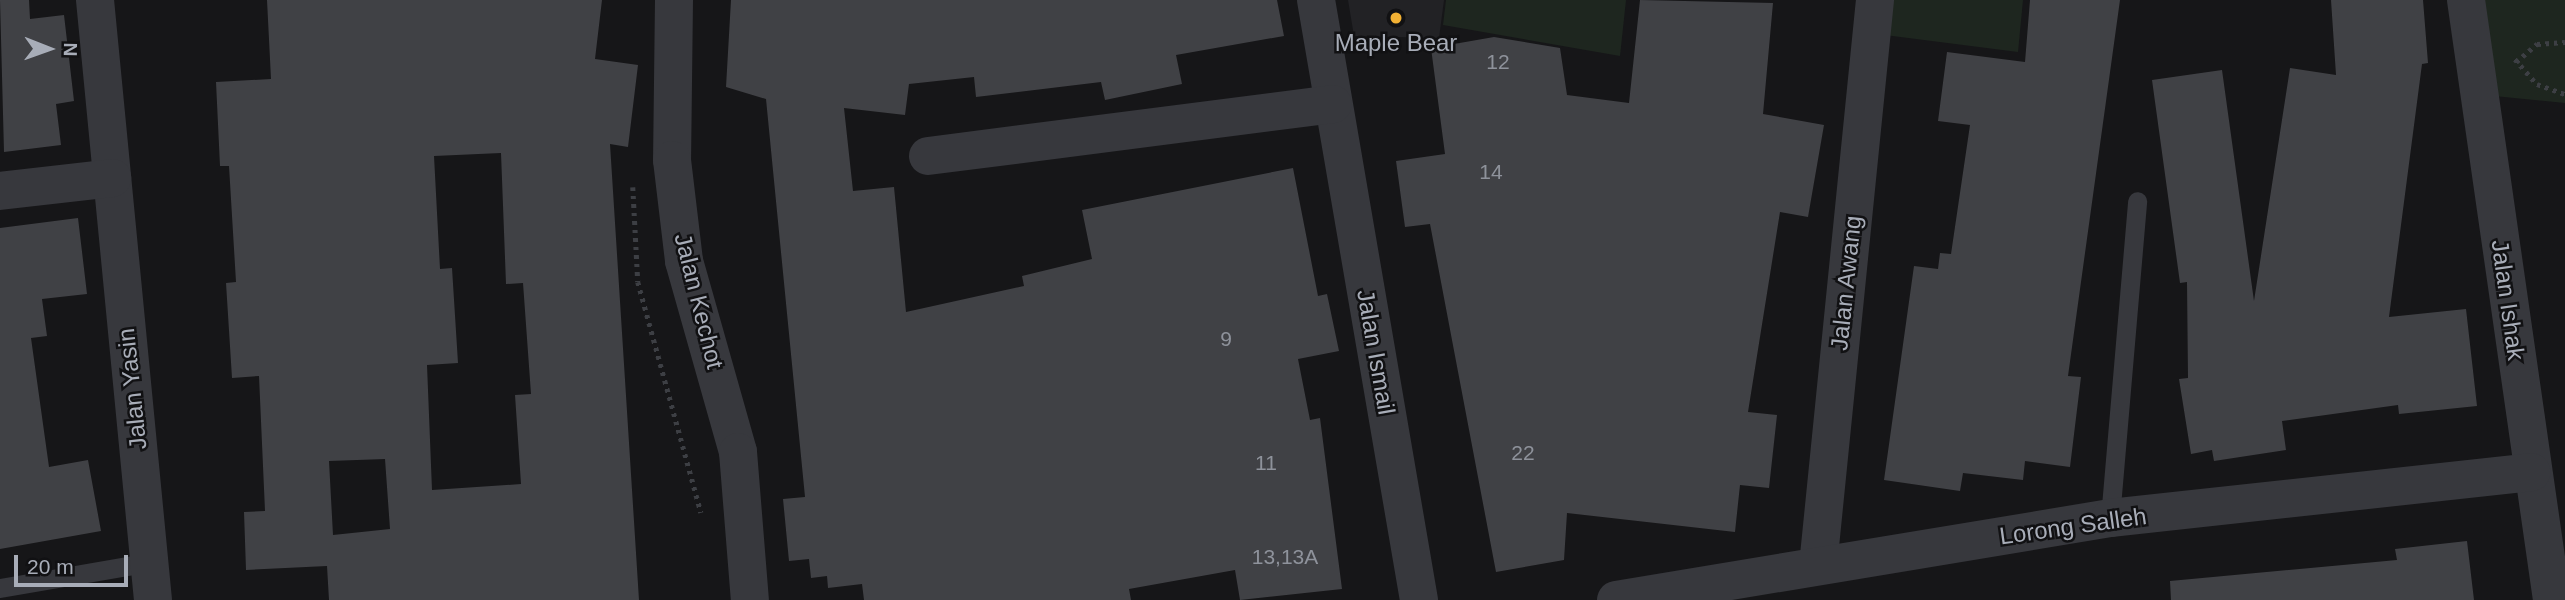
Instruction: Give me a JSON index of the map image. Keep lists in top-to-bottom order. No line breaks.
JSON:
{"streets":{"street":["Jalan Awang","Jalan Ishak","Jalan Kechot","Jalan Ismail","Jalan Yasin","Lorong Salleh"]},"crossings":[["Jalan Awang","Lorong Salleh"],["Jalan Ishak","Lorong Salleh"]],"places":["Maple Bear"],"house_numbers":["12","14","9","22","11","13,13A"],"scale_bar":"20 m","north":"right"}
